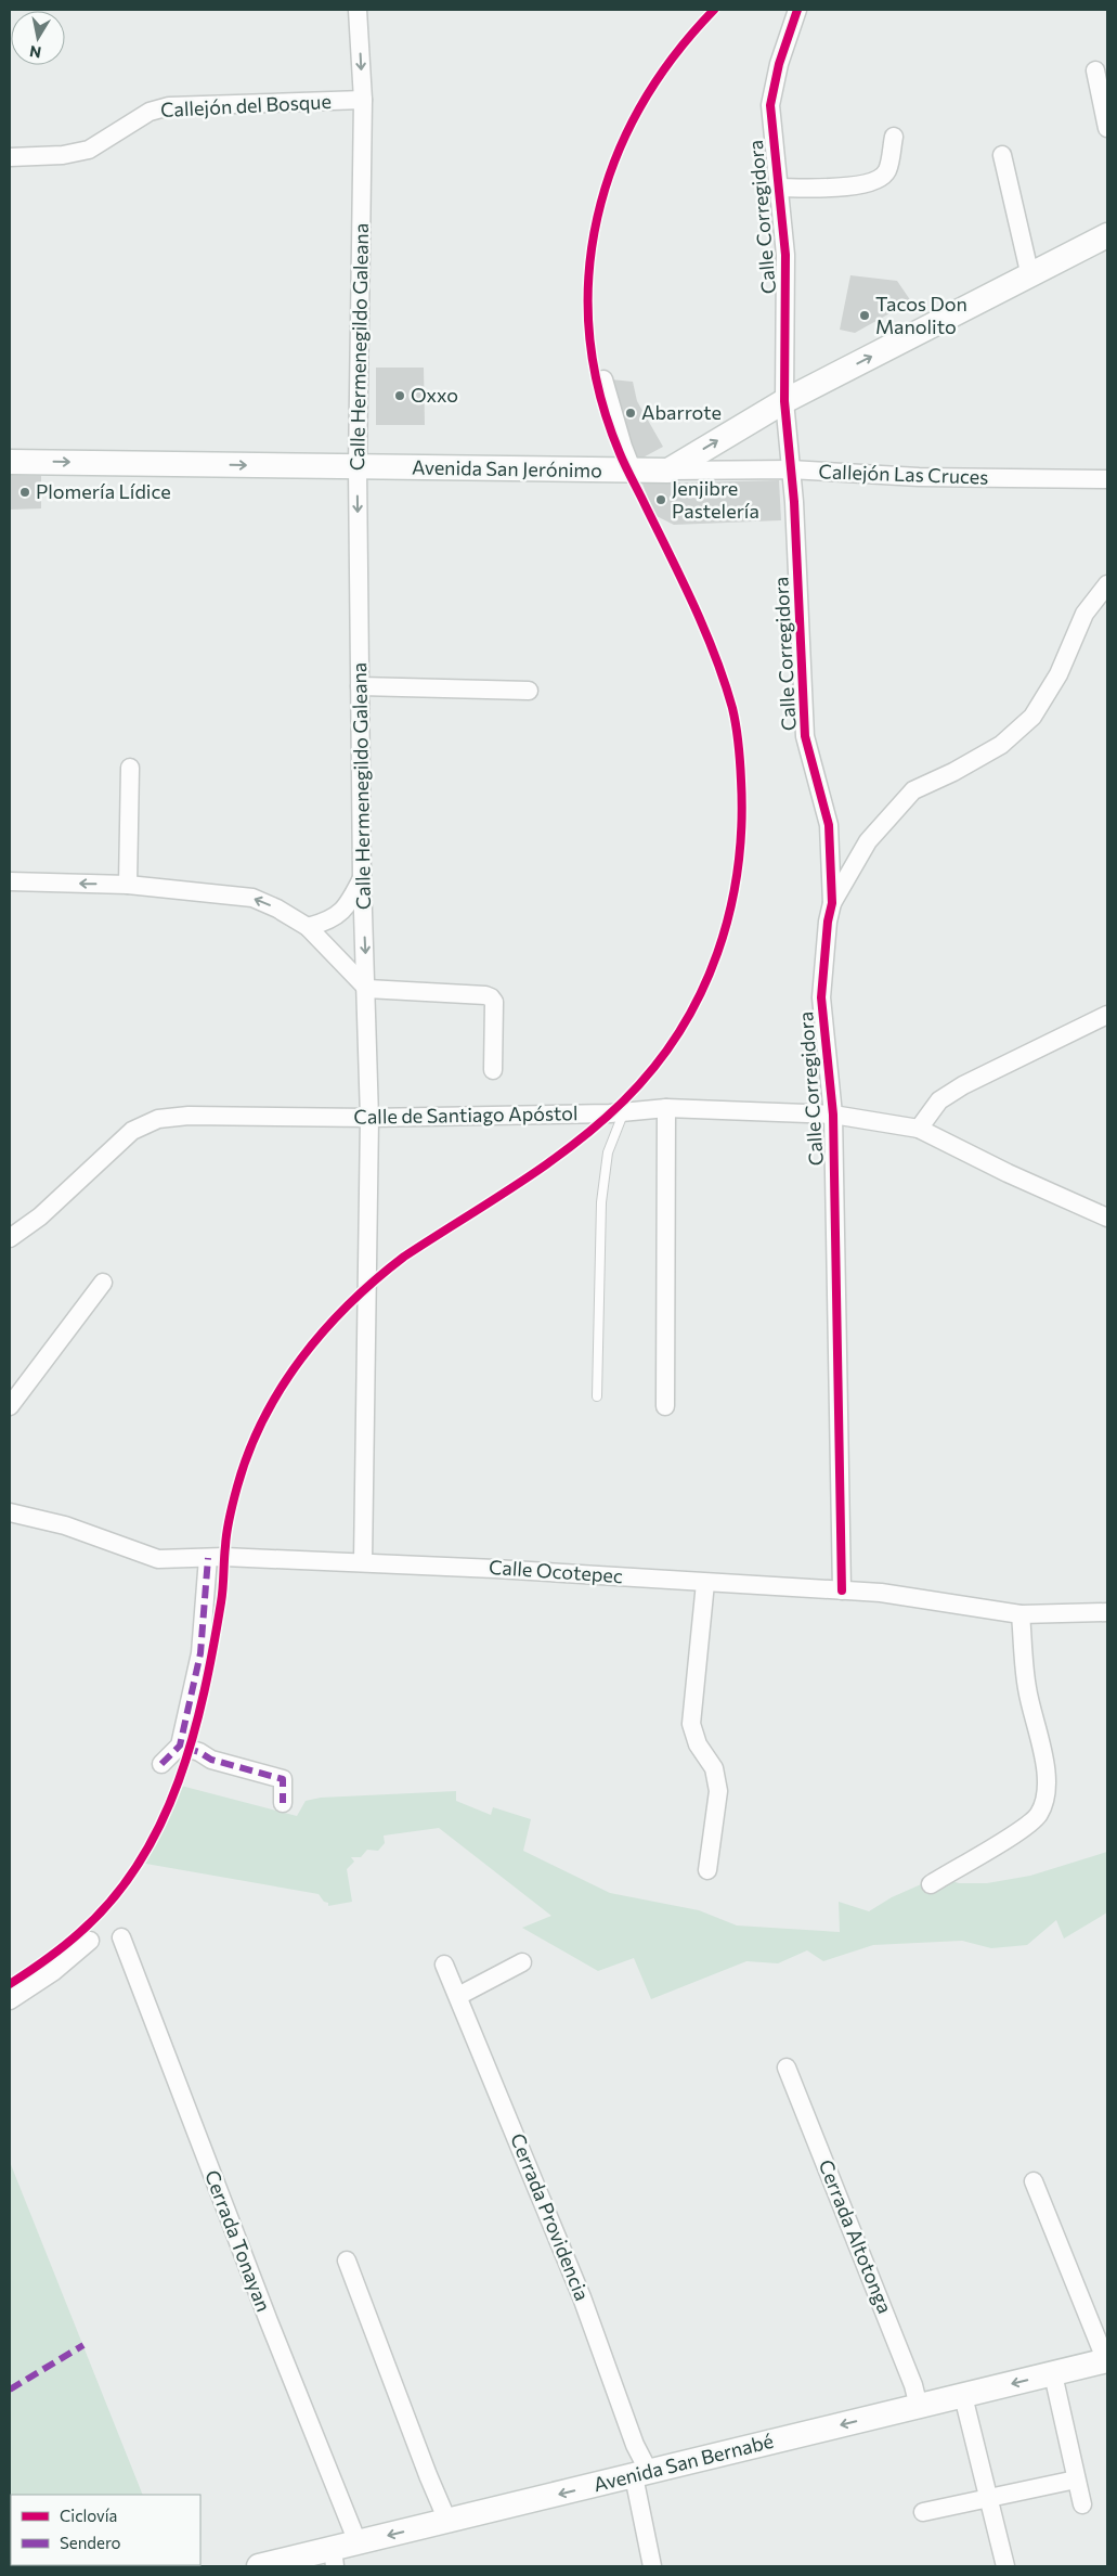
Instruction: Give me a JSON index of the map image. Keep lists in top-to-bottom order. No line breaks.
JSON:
{"streets":{"main road":["Avenida San Jerónimo","Avenida San Bernabé"],"street":["Callejón del Bosque","Calle Corregidora","Calle Hermenegildo Galeana","Callejón Las Cruces","Calle de Santiago Apóstol","Calle Ocotepec","Cerrada Providencia","Cerrada Altotonga","Cerrada Tonayan"]},"crossings":[["Callejón del Bosque","Calle Hermenegildo Galeana"],["Calle Corregidora","Avenida San Jerónimo"],["Calle Corregidora","Callejón Las Cruces"],["Calle Corregidora","Calle de Santiago Apóstol"],["Calle Corregidora","Calle Ocotepec"],["Calle Hermenegildo Galeana","Avenida San Jerónimo"],["Calle Hermenegildo Galeana","Calle de Santiago Apóstol"],["Calle Hermenegildo Galeana","Calle Ocotepec"],["Avenida San Jerónimo","Callejón Las Cruces"],["Cerrada Providencia","Avenida San Bernabé"],["Cerrada Altotonga","Avenida San Bernabé"],["Cerrada Tonayan","Avenida San Bernabé"]],"one_way":["Avenida San Jerónimo","Avenida San Bernabé"],"places":["Tacos Don Manolito","Oxxo","Abarrote","Plomería Lídice","Jenjibre Pastelería"],"legend":["Ciclovía","Sendero"],"north":"bottom"}
